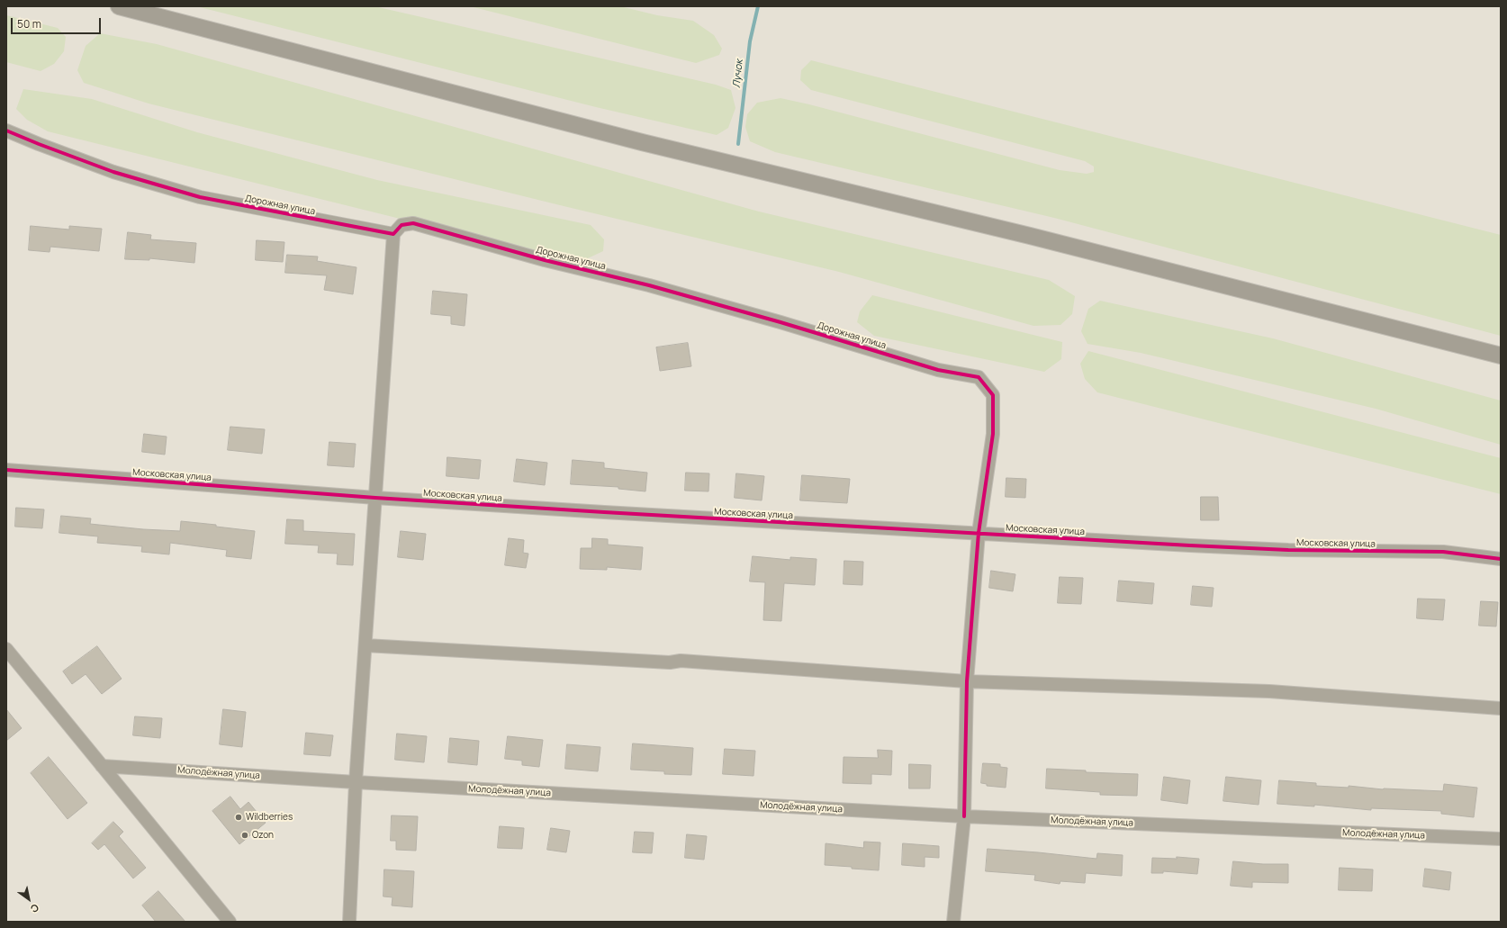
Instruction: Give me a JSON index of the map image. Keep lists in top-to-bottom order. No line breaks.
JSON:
{"streets":{"street":["Дорожная улица","Московская улица","Молодёжная улица"]},"crossings":[["Дорожная улица","Московская улица"],["Дорожная улица","Молодёжная улица"]],"water":["Лучок"],"places":["Wildberries","Ozon"],"scale_bar":"50 m","north":"bottom right"}
